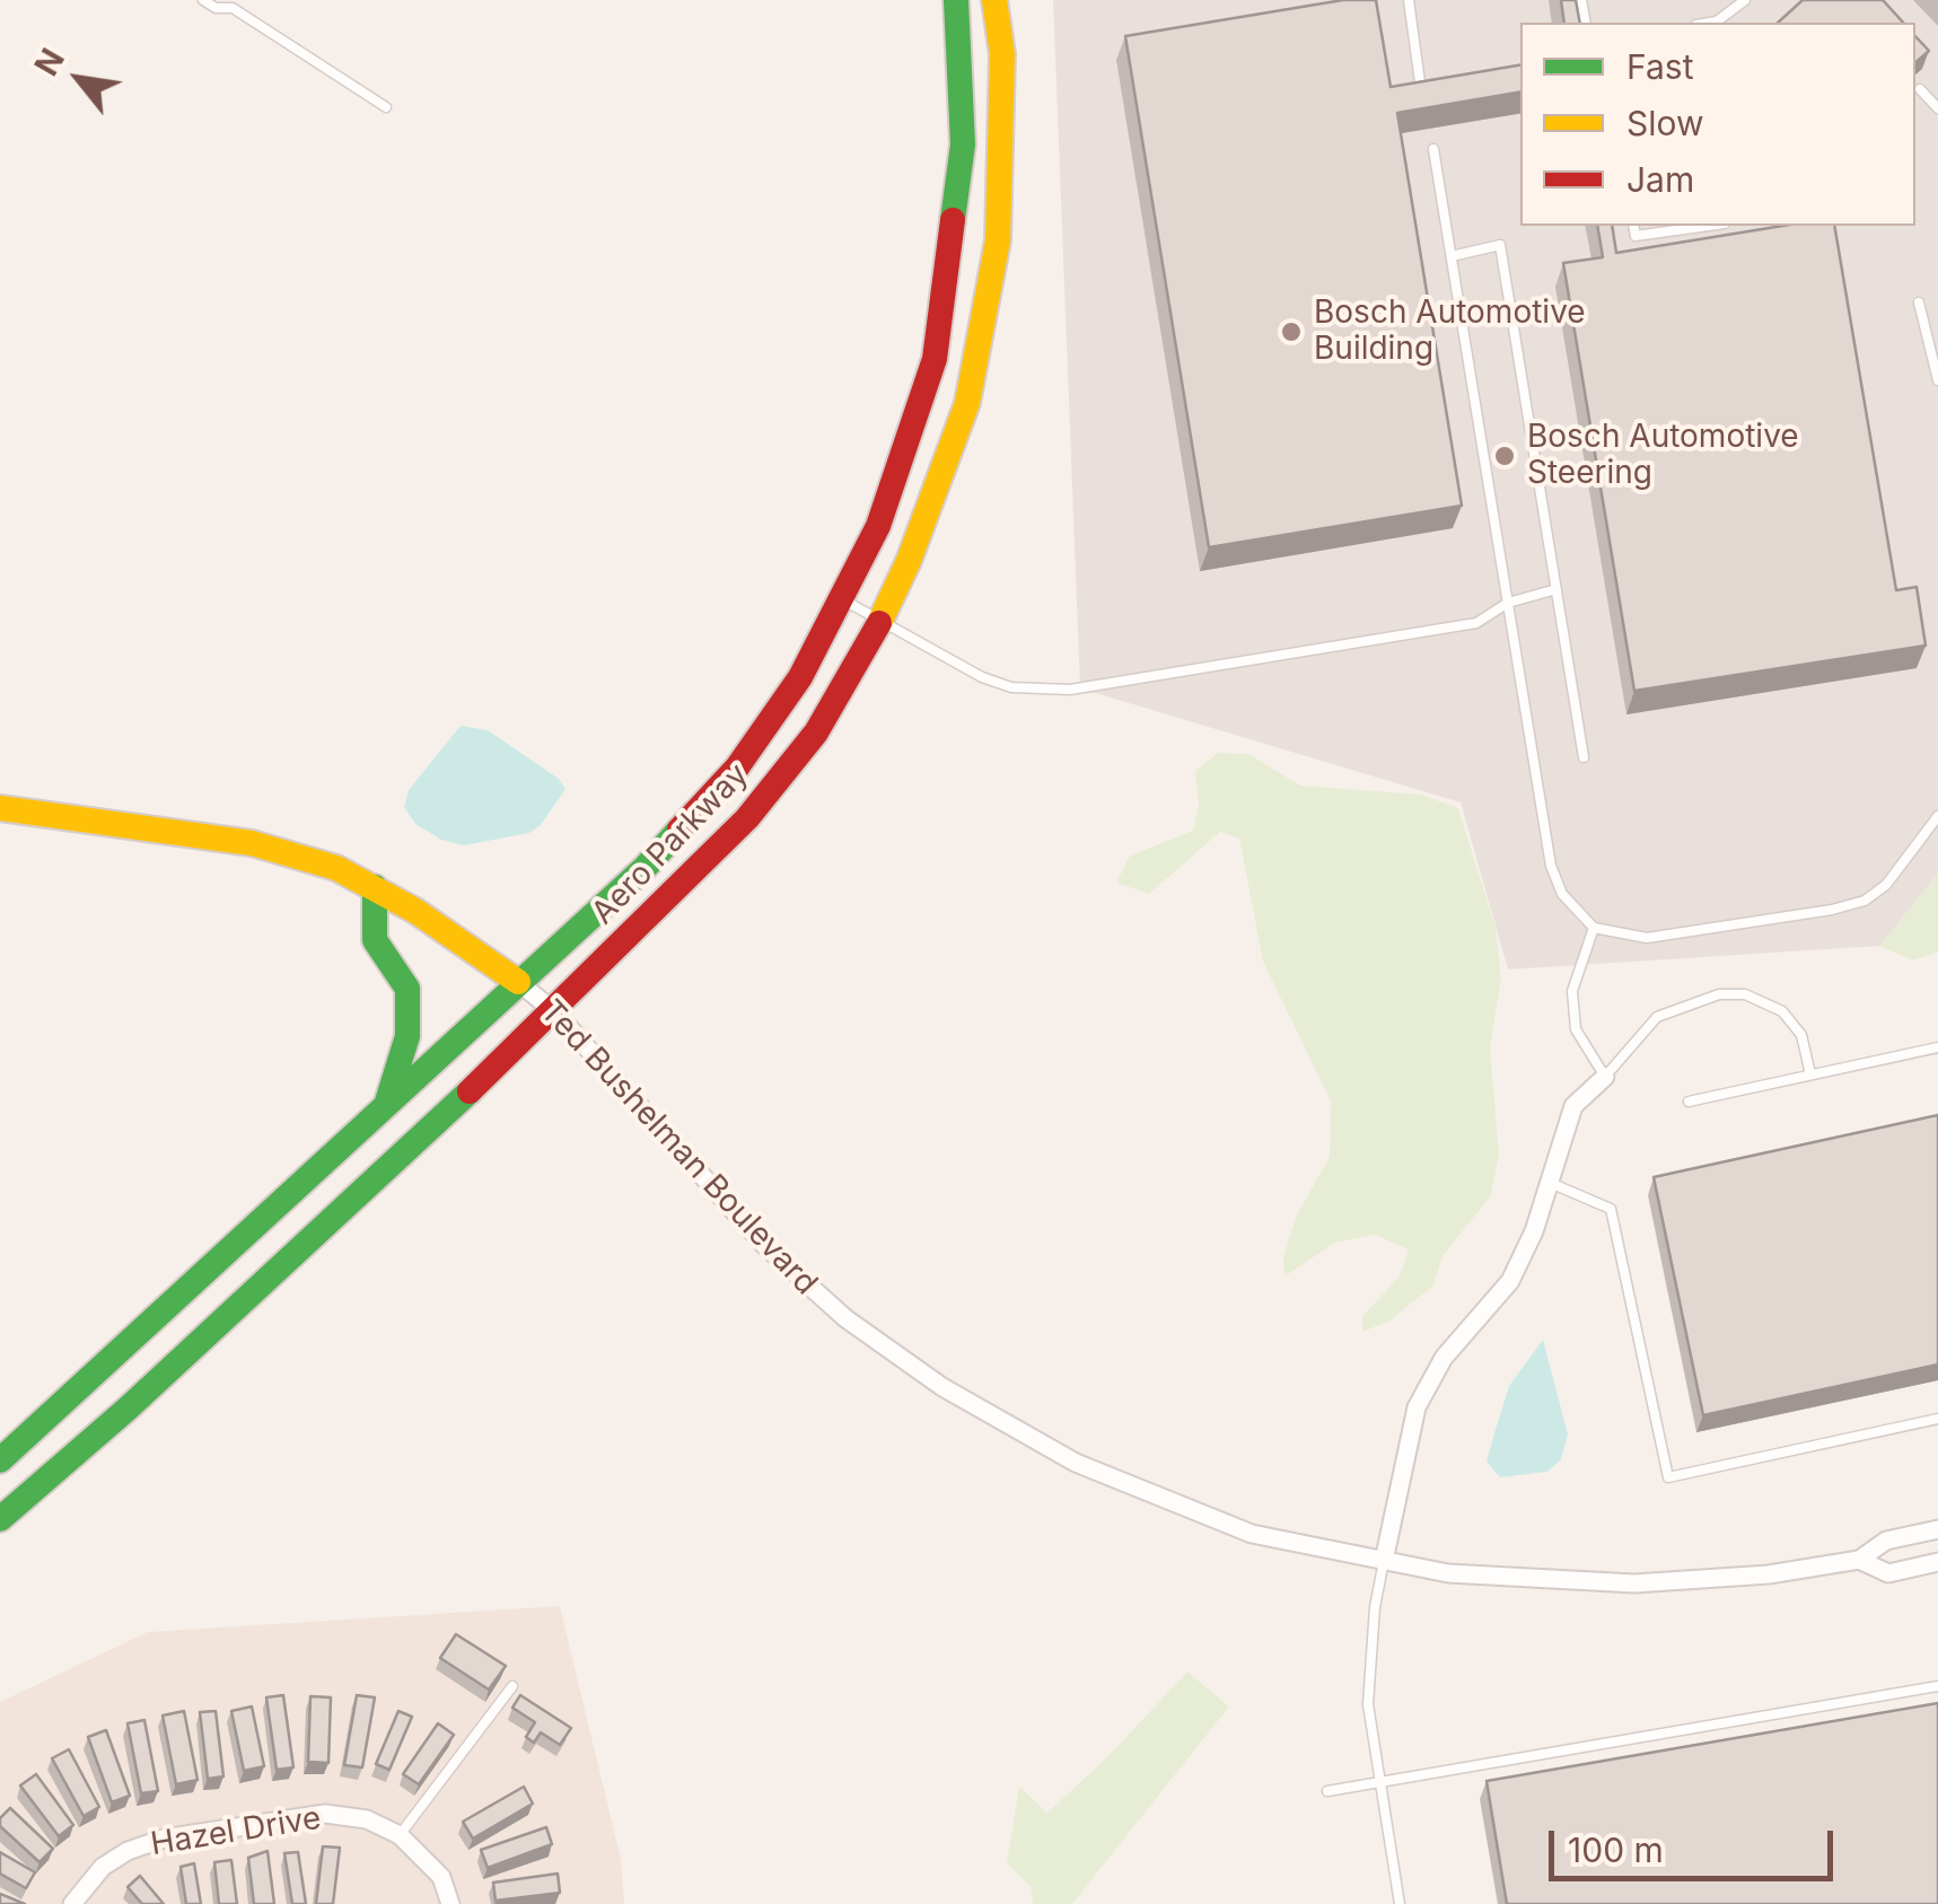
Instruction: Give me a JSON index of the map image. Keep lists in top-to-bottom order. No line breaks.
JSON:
{"streets":{"main road":["Aero Parkway"],"street":["Ted Bushelman Boulevard","Hazel Drive"]},"crossings":[["Aero Parkway","Ted Bushelman Boulevard"]],"places":["Bosch Automotive Building","Bosch Automotive Steering"],"legend":["Fast","Slow","Jam"],"scale_bar":"100 m","north":"top left"}
